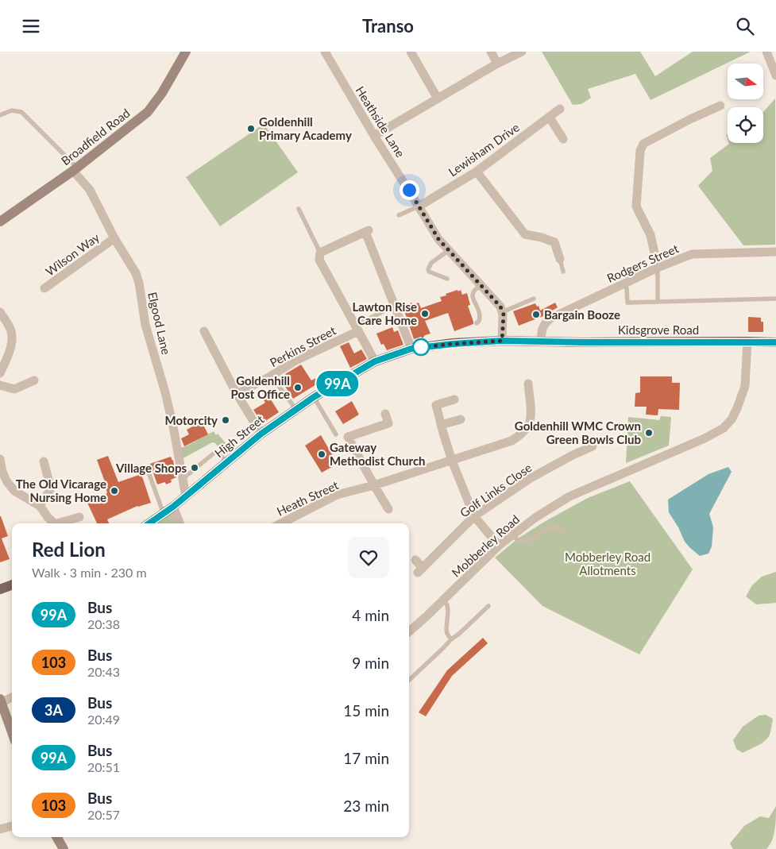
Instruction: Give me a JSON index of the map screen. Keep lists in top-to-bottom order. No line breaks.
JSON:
{"streets":{"main road":["Kidsgrove Road","High Street"],"street":["Heathside Lane","Broadfield Road","Lewisham Drive","Wilson Way","Rodgers Street","Elgood Lane","Perkins Street","Golf Links Close","Heath Street","Mobberley Road"]},"crossings":[["Heathside Lane","Lewisham Drive"],["Broadfield Road","Elgood Lane"],["Wilson Way","Elgood Lane"],["Rodgers Street","Kidsgrove Road"],["Rodgers Street","High Street"],["Elgood Lane","High Street"],["Kidsgrove Road","High Street"],["Kidsgrove Road","Mobberley Road"]],"parks":["Mobberley Road Allotments"],"places":["Goldenhill Primary Academy","Lawton Rise Care Home","Bargain Booze","Goldenhill Post Office","Motorcity","Goldenhill WMC Crown Green Bowls Club","Gateway Methodist Church","Village Shops","The Old Vicarage Nursing Home"],"lines":["bus line 99A"],"north":"right","page":{"header":"Transo","on_map":"99A","heading":["Red Lion","Walk · 3 min · 230 m"],"list":[{"mark":"99A","name":"Bus","note":"20:38","value":"4 min"},{"mark":"103","name":"Bus","note":"20:43","value":"9 min"},{"mark":"3A","name":"Bus","note":"20:49","value":"15 min"},{"mark":"99A","name":"Bus","note":"20:51","value":"17 min"},{"mark":"103","name":"Bus","note":"20:57","value":"23 min"}]}}
